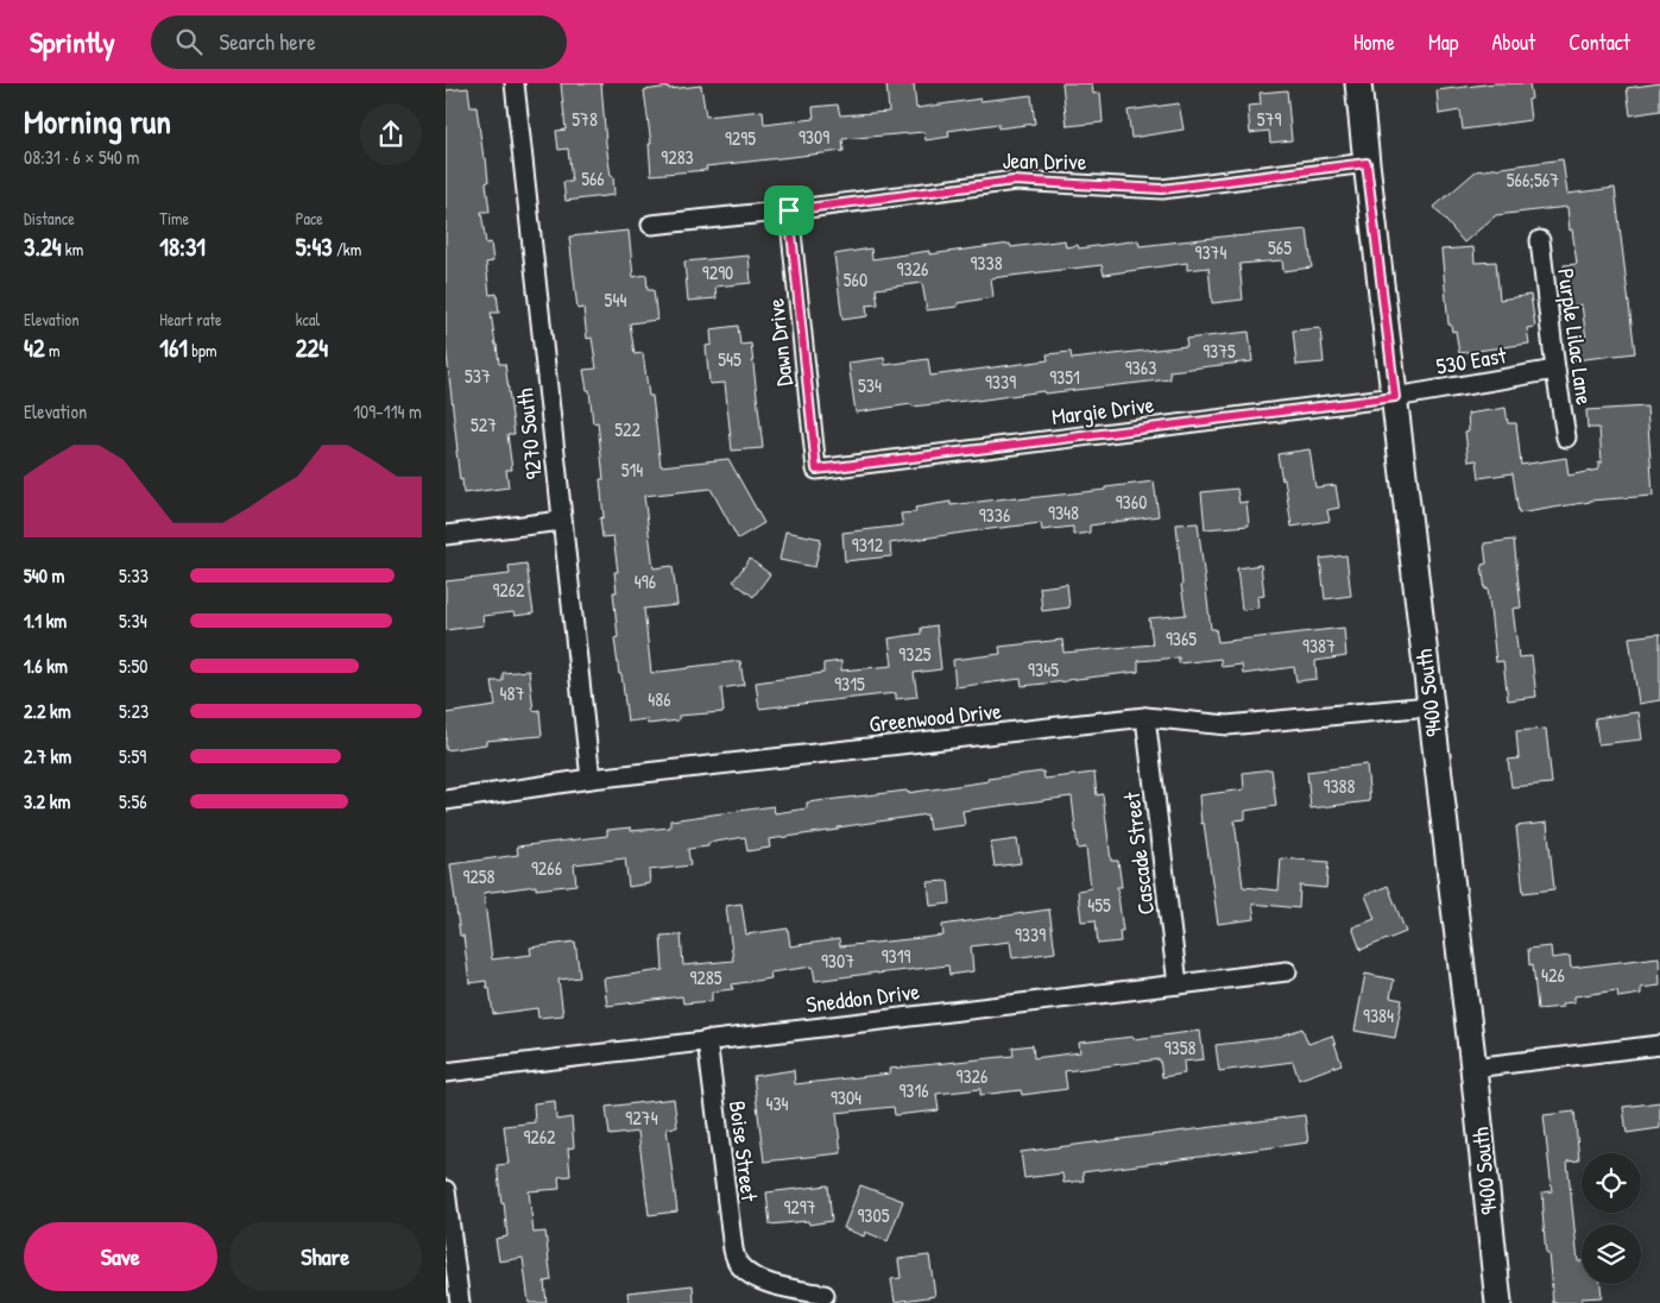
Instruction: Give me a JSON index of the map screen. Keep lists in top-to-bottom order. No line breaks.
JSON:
{"streets":{"street":["Jean Drive","Purple Lilac Lane","Dawn Drive","530 East","Margie Drive","9270 South","9400 South","Greenwood Drive","Cascade Street","Sneddon Drive","Boise Street"]},"crossings":[["Jean Drive","Dawn Drive"],["Jean Drive","9400 South"],["Purple Lilac Lane","530 East"],["Dawn Drive","Margie Drive"],["530 East","Margie Drive"],["530 East","9400 South"],["Margie Drive","9400 South"],["9270 South","Greenwood Drive"],["9400 South","Greenwood Drive"],["Greenwood Drive","Cascade Street"],["Cascade Street","Sneddon Drive"],["Sneddon Drive","Boise Street"]],"house_numbers":["578","579","9309","9295","9283","566","566;567","565","9374","9338","9326","9290","560","544","9375","545","9363","537","9351","9339","534","527","522","514","9360","9348","9336","9312","496","9262","9365","9387","9325","9345","9315","487","486","9388","9266","9258","455","9339","9319","9307","426","9285","9384","9358","9326","9316","9304","434","9274","9262","9297","9305"],"page":{"header":"Sprintly","search":"Search here","nav":["Home","Map","About","Contact"],"heading":["Morning run","08:31 · 6 × 540 m"],"stats":[["Distance","3.24 km"],["Time","18:31"],["Pace","5:43 /km"],["Elevation","42 m"],["Heart rate","161 bpm"],["kcal","224"]],"chart":["Elevation","109–114 m"],"list":[{"name":"540 m","note":"5:33"},{"name":"1.1 km","note":"5:34"},{"name":"1.6 km","note":"5:50"},{"name":"2.2 km","note":"5:23"},{"name":"2.7 km","note":"5:59"},{"name":"3.2 km","note":"5:56"}],"buttons":["Save","Share"]}}
